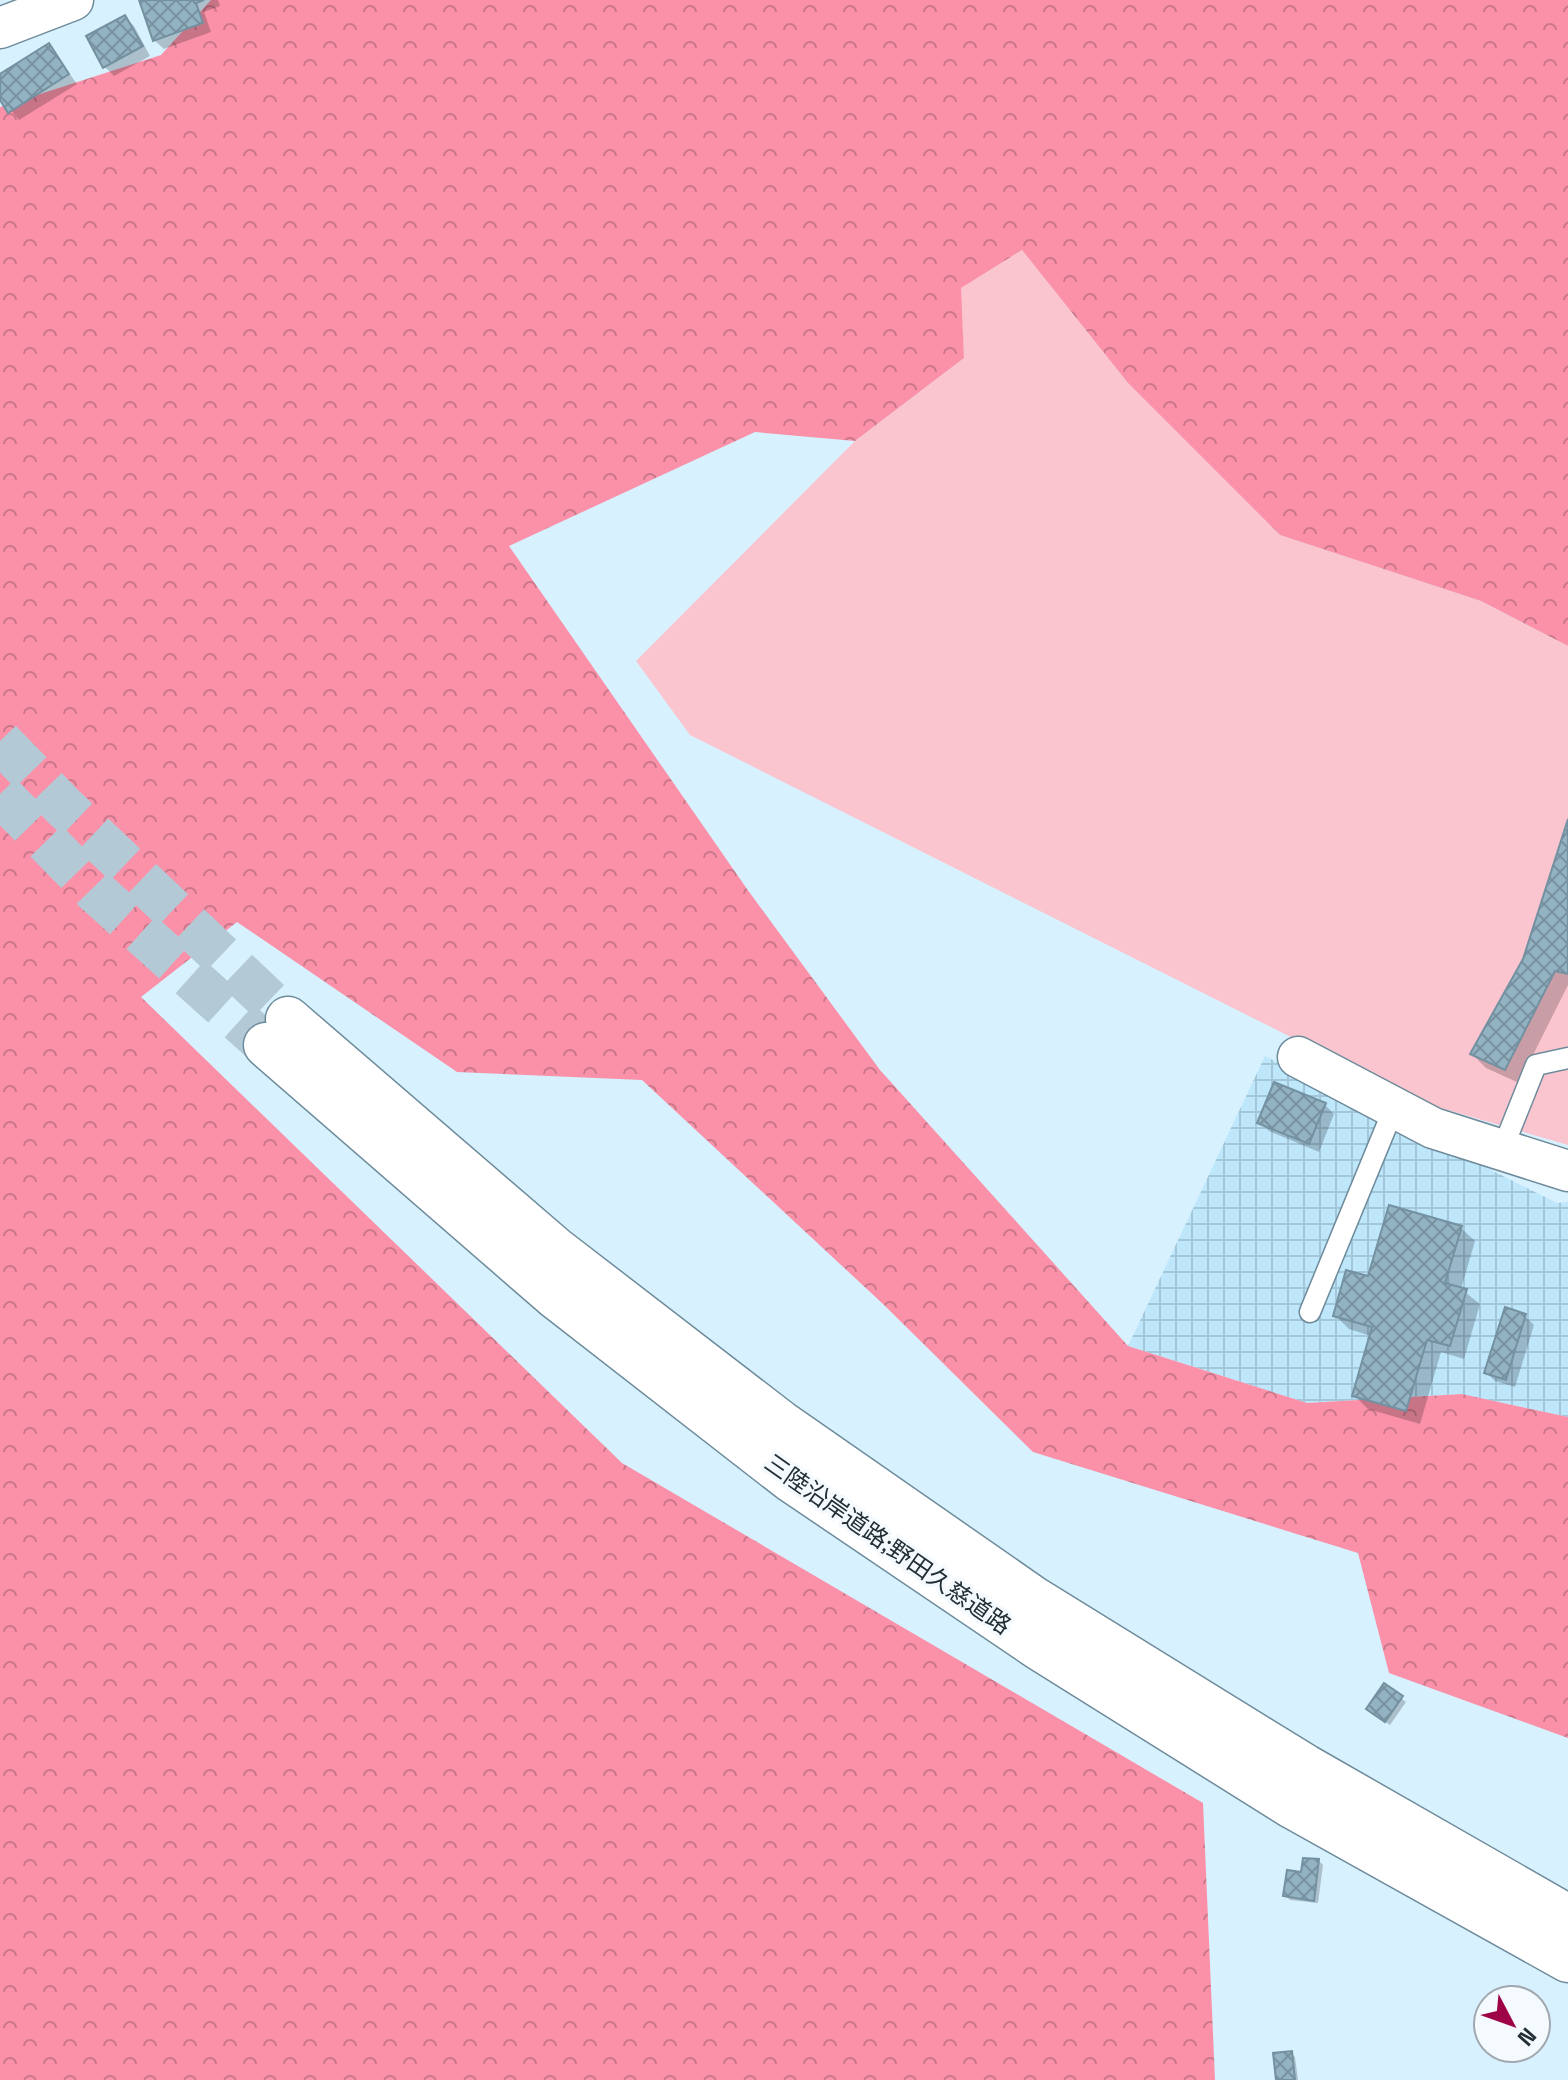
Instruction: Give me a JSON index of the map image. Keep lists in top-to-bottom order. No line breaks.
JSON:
{"streets":{"highway":["三陸沿岸道路;野田久慈道路"]},"north":"bottom right"}
